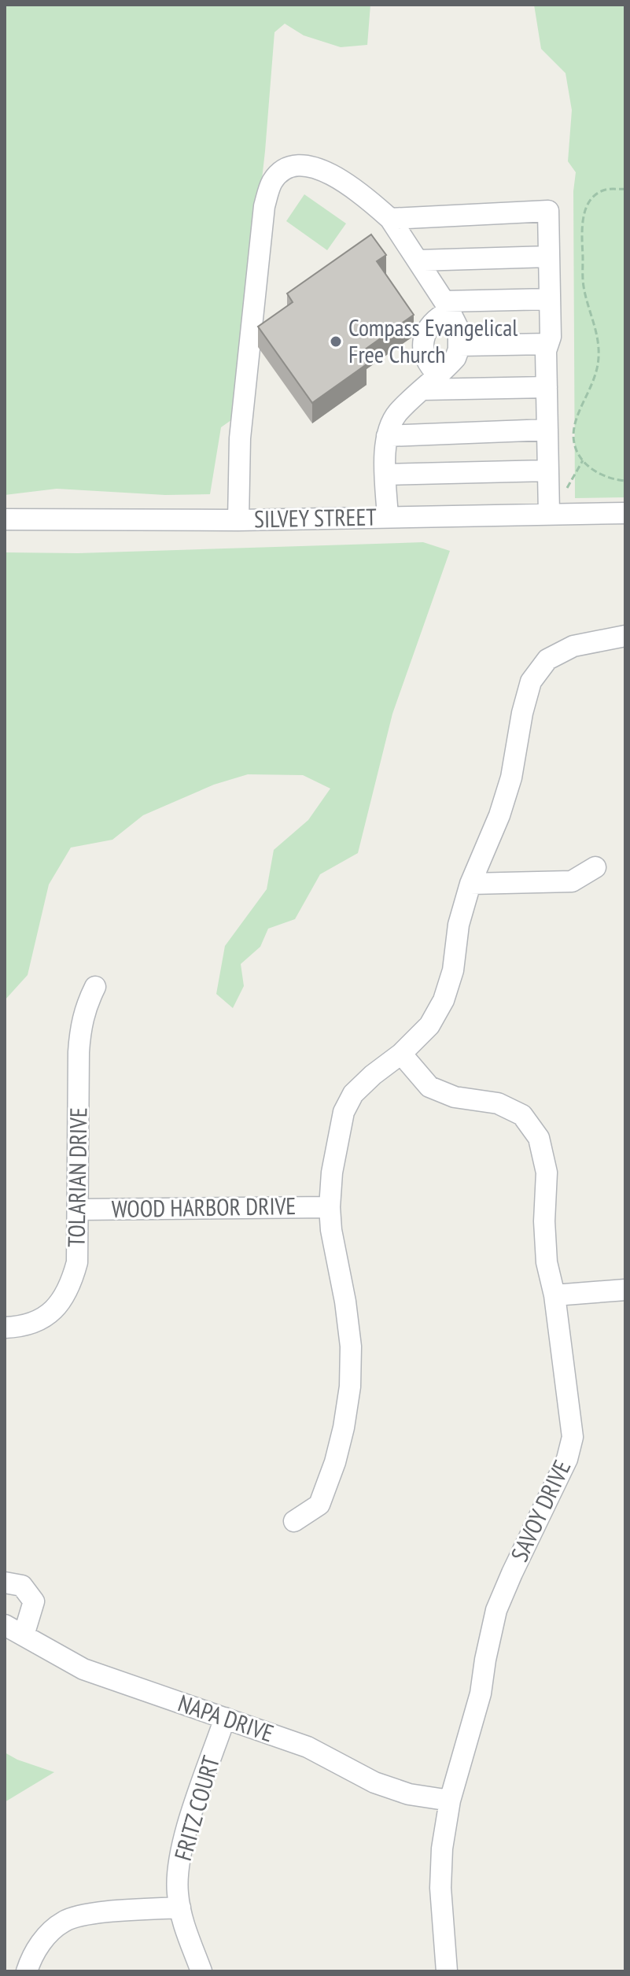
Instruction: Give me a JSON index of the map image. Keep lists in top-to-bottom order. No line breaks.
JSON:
{"streets":{"street":["SILVEY STREET","TOLARIAN DRIVE","WOOD HARBOR DRIVE","SAVOY DRIVE","NAPA DRIVE","FRITZ COURT"]},"crossings":[["TOLARIAN DRIVE","WOOD HARBOR DRIVE"],["SAVOY DRIVE","NAPA DRIVE"],["NAPA DRIVE","FRITZ COURT"]],"places":["Compass Evangelical Free Church"]}
